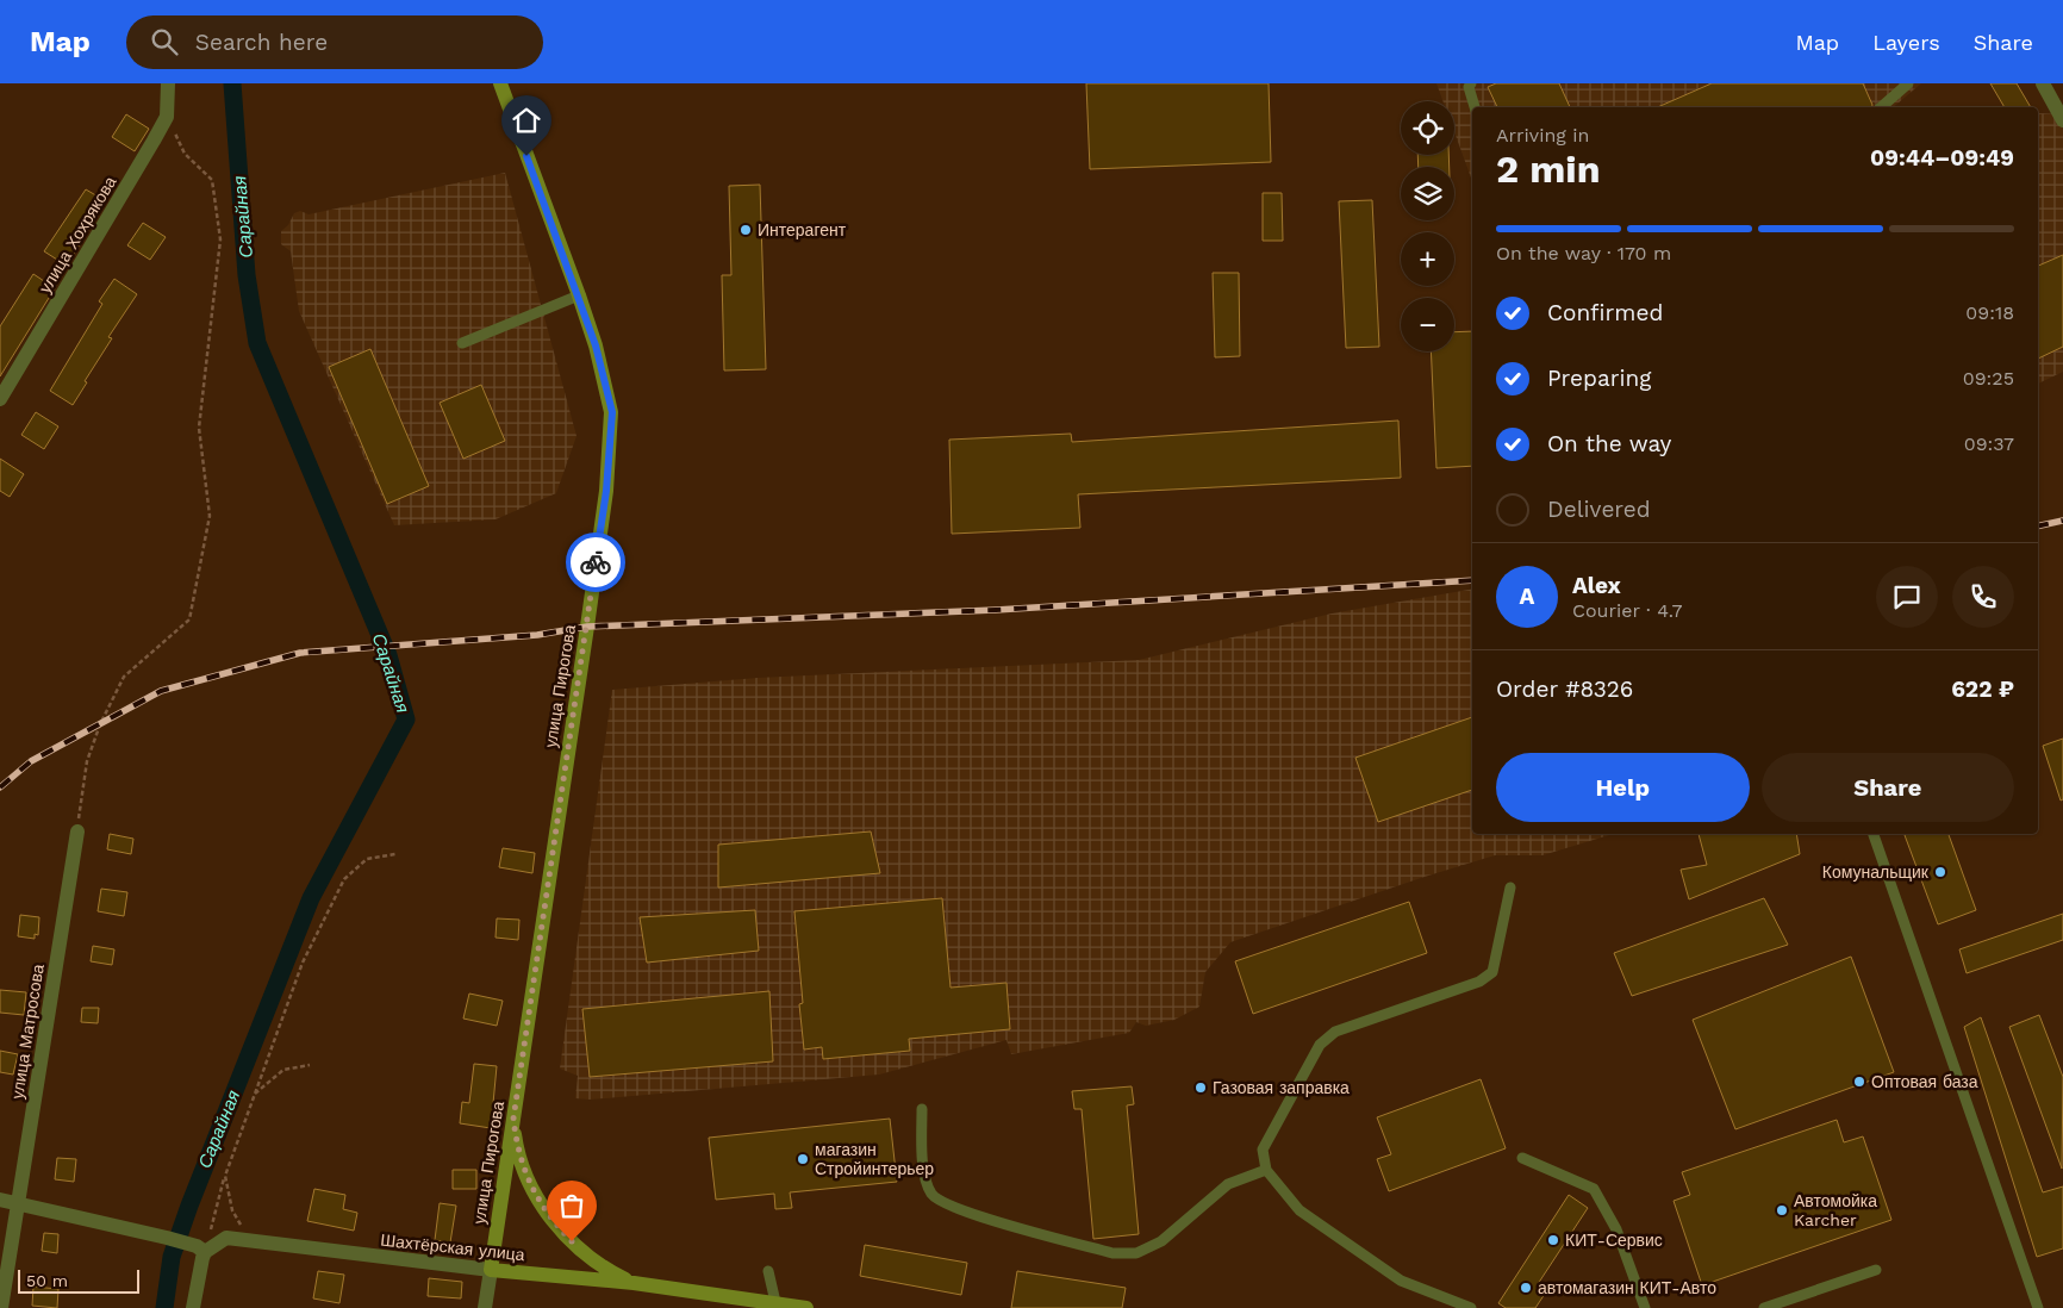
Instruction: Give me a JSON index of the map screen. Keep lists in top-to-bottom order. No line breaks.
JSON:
{"streets":{"main road":["улица Пирогова","Шахтёрская улица"],"street":["улица Хохрякова","улица Матросова"]},"crossings":[["улица Пирогова","Шахтёрская улица"]],"water":["Сарайная"],"places":["Интерагент","Комунальщик","Оптовая база","Газовая заправка","магазин Стройинтерьер","Автомойка Karcher","КИТ-Сервис","автомагазин КИТ-Авто"],"scale_bar":"50 m","page":{"header":"Map","search":"Search here","nav":["Map","Layers","Share"],"map_buttons":["+","−"],"heading":["2 min","Arriving in","09:44–09:49"],"panel":["Alex","Courier · 4.7","Order #8326","622 ₽"],"bar":"On the way · 170 m","list":[["Confirmed","09:18"],["Preparing","09:25"],["On the way","09:37"],"Delivered"],"round":"A","buttons":["Help","Share"],"scale":"50 m"}}
